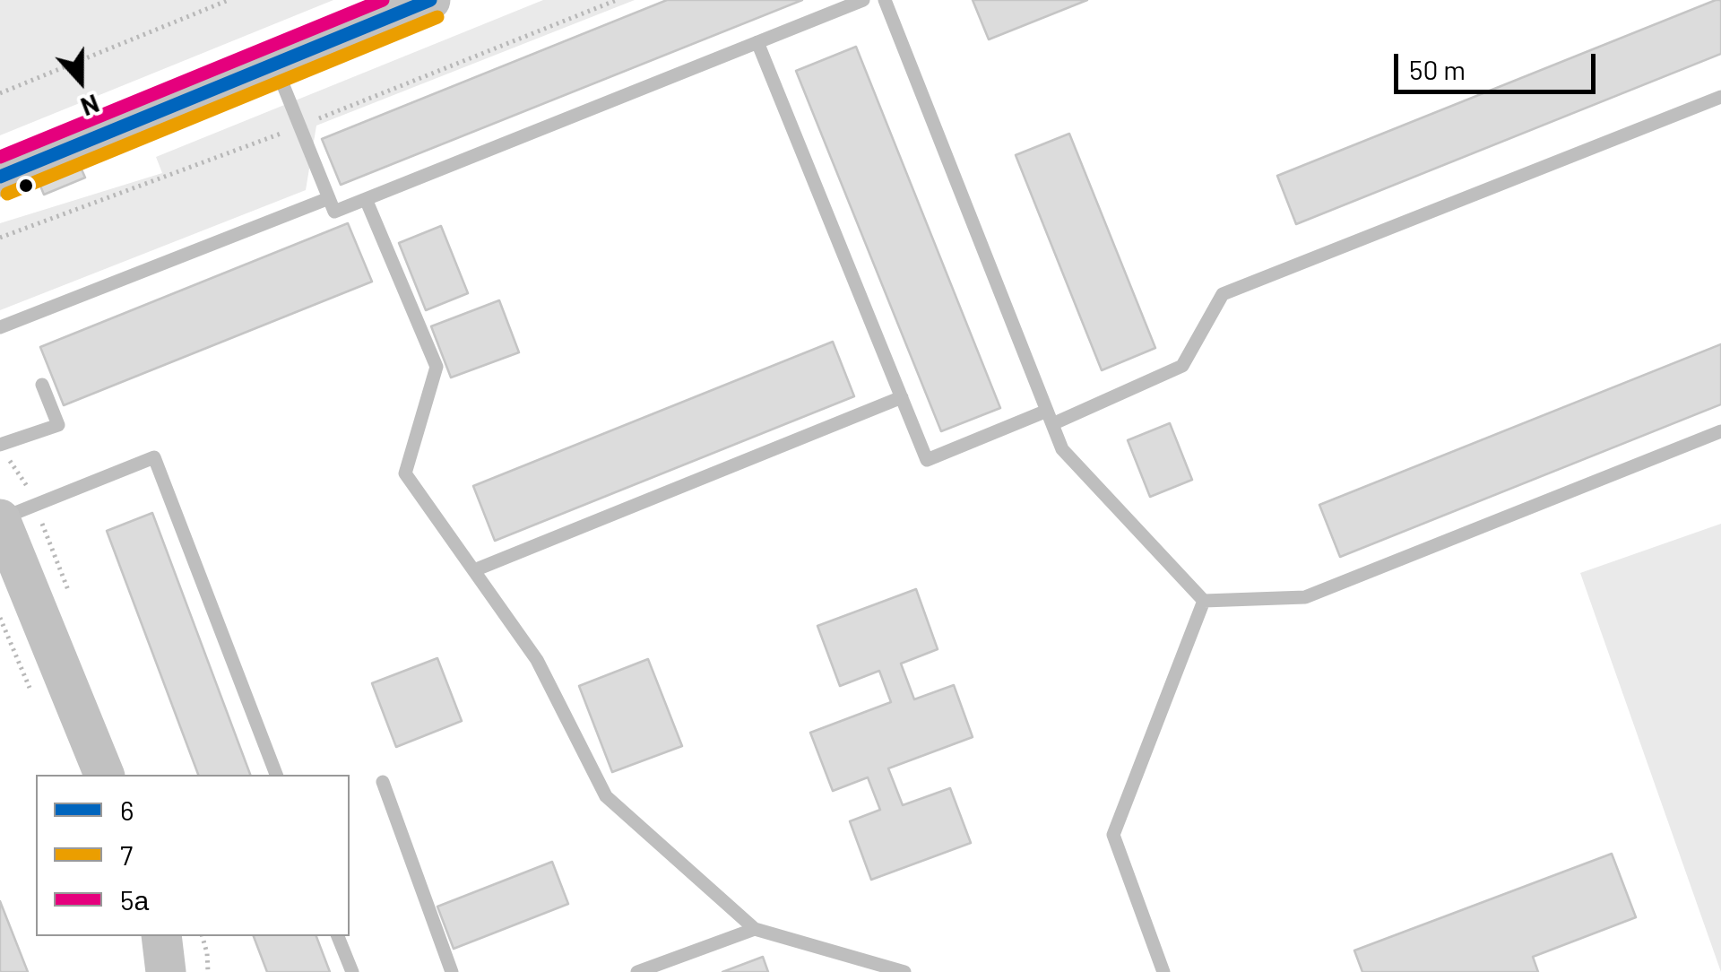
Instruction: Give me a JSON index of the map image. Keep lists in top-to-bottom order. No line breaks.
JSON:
{"lines":["transit line 6","transit line 5а","transit line 7"],"legend":["6","7","5а"],"scale_bar":"50 m","north":"bottom"}
